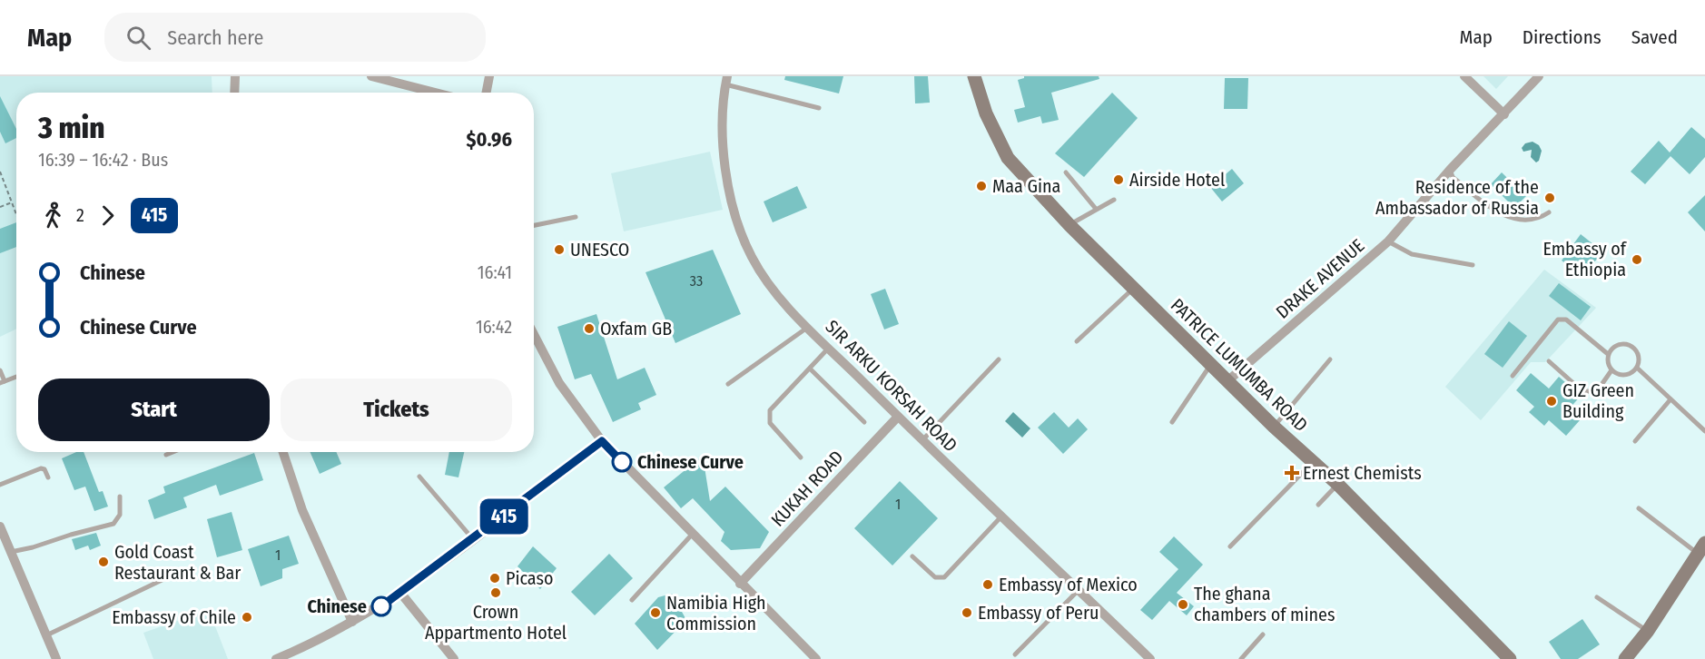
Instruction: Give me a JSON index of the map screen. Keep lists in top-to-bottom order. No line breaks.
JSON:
{"streets":{"street":["DRAKE AVENUE","PATRICE LUMUMBA ROAD","SIR ARKU KORSAH ROAD","KUKAH ROAD"]},"crossings":[["DRAKE AVENUE","PATRICE LUMUMBA ROAD"],["SIR ARKU KORSAH ROAD","KUKAH ROAD"]],"places":{"other":["Airside Hotel","Maa Gina","Residence of the Ambassador of Russia","UNESCO","Embassy of Ethiopia","Oxfam GB","GIZ Green Building","Chinese Curve","Gold Coast Restaurant & Bar","Picaso","Embassy of Mexico","Crown Appartmento Hotel","The ghana chambers of mines","Chinese","Namibia High Commission","Embassy of Peru","Embassy of Chile"],"health":["Ernest Chemists"]},"lines":["bus line 415"],"house_numbers":["33","1","1"],"page":{"header":"Map","search":"Search here","nav":["Map","Directions","Saved"],"on_map":"415","heading":["3 min","16:39 – 16:42 · Bus","$0.96"],"legs":["2","415"],"list":[{"name":"Chinese","value":"16:41"},{"name":"Chinese Curve","value":"16:42"}],"buttons":["Start","Tickets"]}}
